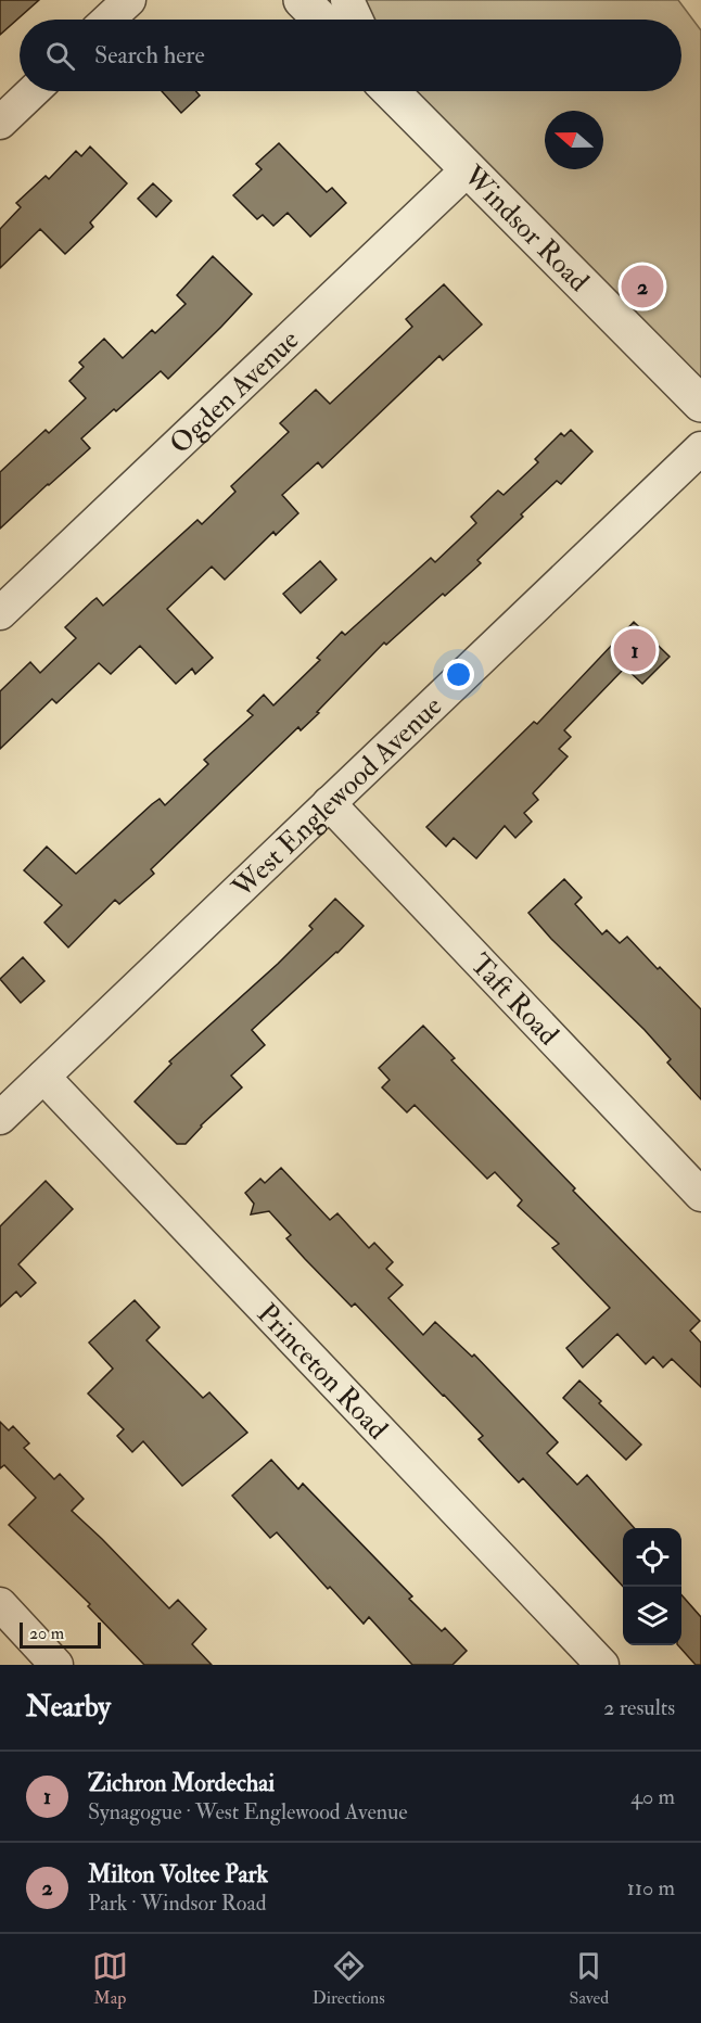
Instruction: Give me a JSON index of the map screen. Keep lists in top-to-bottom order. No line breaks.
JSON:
{"streets":{"street":["Windsor Road","Ogden Avenue","West Englewood Avenue","Taft Road","Princeton Road"]},"crossings":[["Windsor Road","Ogden Avenue"],["West Englewood Avenue","Taft Road"],["West Englewood Avenue","Princeton Road"]],"scale_bar":"20 m","north":"left","page":{"search":"Search here","pins":["2","1"],"scale":"20 m","heading":["Nearby","2 results"],"list":[{"mark":"1","name":"Zichron Mordechai","note":"Synagogue · West Englewood Avenue","value":"40 m"},{"mark":"2","name":"Milton Voltee Park","note":"Park · Windsor Road","value":"110 m"}],"nav":["Map","Directions","Saved"]}}
